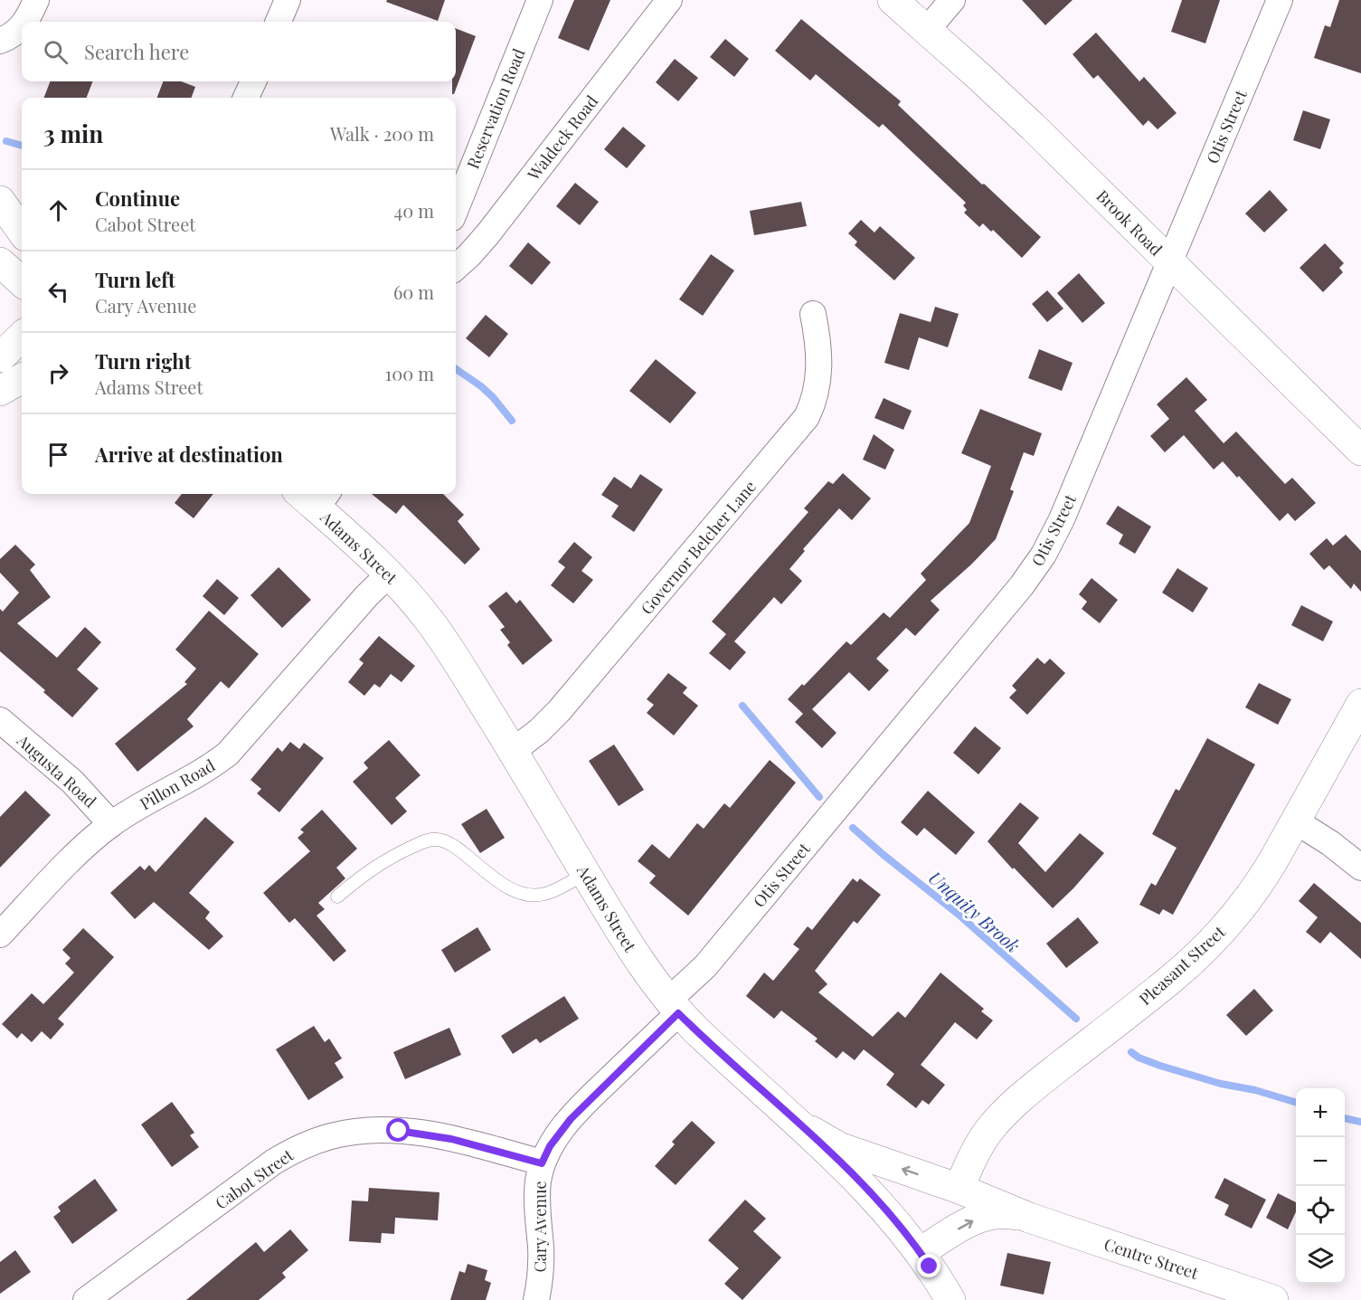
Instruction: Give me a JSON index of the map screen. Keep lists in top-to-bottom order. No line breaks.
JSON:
{"streets":{"main road":["Brook Road","Adams Street","Pleasant Street","Centre Street"],"street":["Reservation Road","Otis Street","Waldeck Road","Governor Belcher Lane","Augusta Road","Pillon Road","Cabot Street","Cary Avenue"]},"crossings":[["Otis Street","Brook Road"],["Otis Street","Adams Street"],["Otis Street","Cary Avenue"],["Adams Street","Governor Belcher Lane"],["Adams Street","Pillon Road"],["Adams Street","Cary Avenue"],["Adams Street","Centre Street"],["Augusta Road","Pillon Road"],["Pleasant Street","Centre Street"],["Cabot Street","Cary Avenue"]],"water":["Unquity Brook"],"page":{"search":"Search here","heading":["3 min","Walk · 200 m"],"list":[["Continue","Cabot Street","40 m"],["Turn left","Cary Avenue","60 m"],["Turn right","Adams Street","100 m"],"Arrive at destination"],"map_buttons":["+","−"]}}
